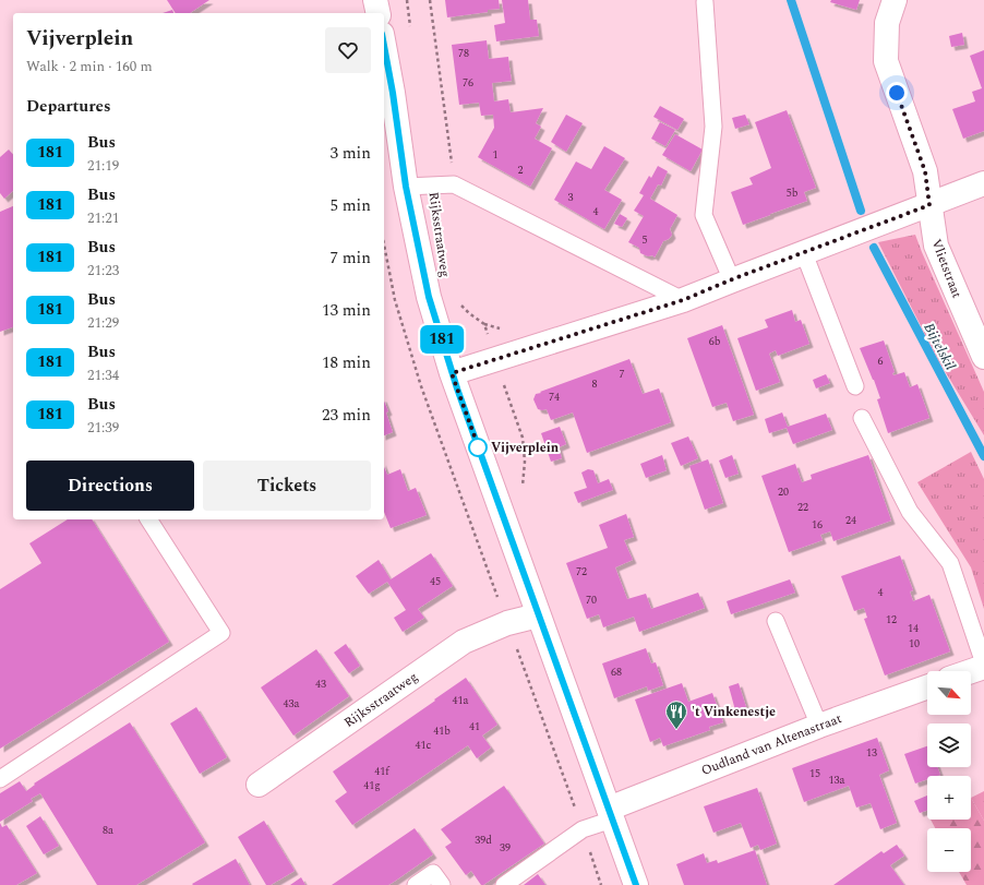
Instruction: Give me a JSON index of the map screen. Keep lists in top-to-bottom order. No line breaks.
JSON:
{"streets":{"street":["Rijksstraatweg","Vlietstraat","Oudland van Altenastraat"]},"crossings":[["Rijksstraatweg","Oudland van Altenastraat"]],"water":["Bijtelskil"],"places":{"other":["Vijverplein"],"restaurant":["'t Vinkenestje"]},"lines":["bus line 181"],"house_numbers":["78","76","1","2","5b","3","4","5","6b","6","7","8","74","20","22","24","16","72","45","4","70","12","14","10","68","43","41a","43a","41","41b","41c","13","41f","15","13a","41g","8a","39d","39"],"north":"bottom right","page":{"on_map":"181","heading":[["Vijverplein","Walk · 2 min · 160 m"],"Departures"],"list":[{"mark":"181","name":"Bus","note":"21:19","value":"3 min"},{"mark":"181","name":"Bus","note":"21:21","value":"5 min"},{"mark":"181","name":"Bus","note":"21:23","value":"7 min"},{"mark":"181","name":"Bus","note":"21:29","value":"13 min"},{"mark":"181","name":"Bus","note":"21:34","value":"18 min"},{"mark":"181","name":"Bus","note":"21:39","value":"23 min"}],"buttons":["Directions","Tickets"],"map_buttons":["+","−"]}}
